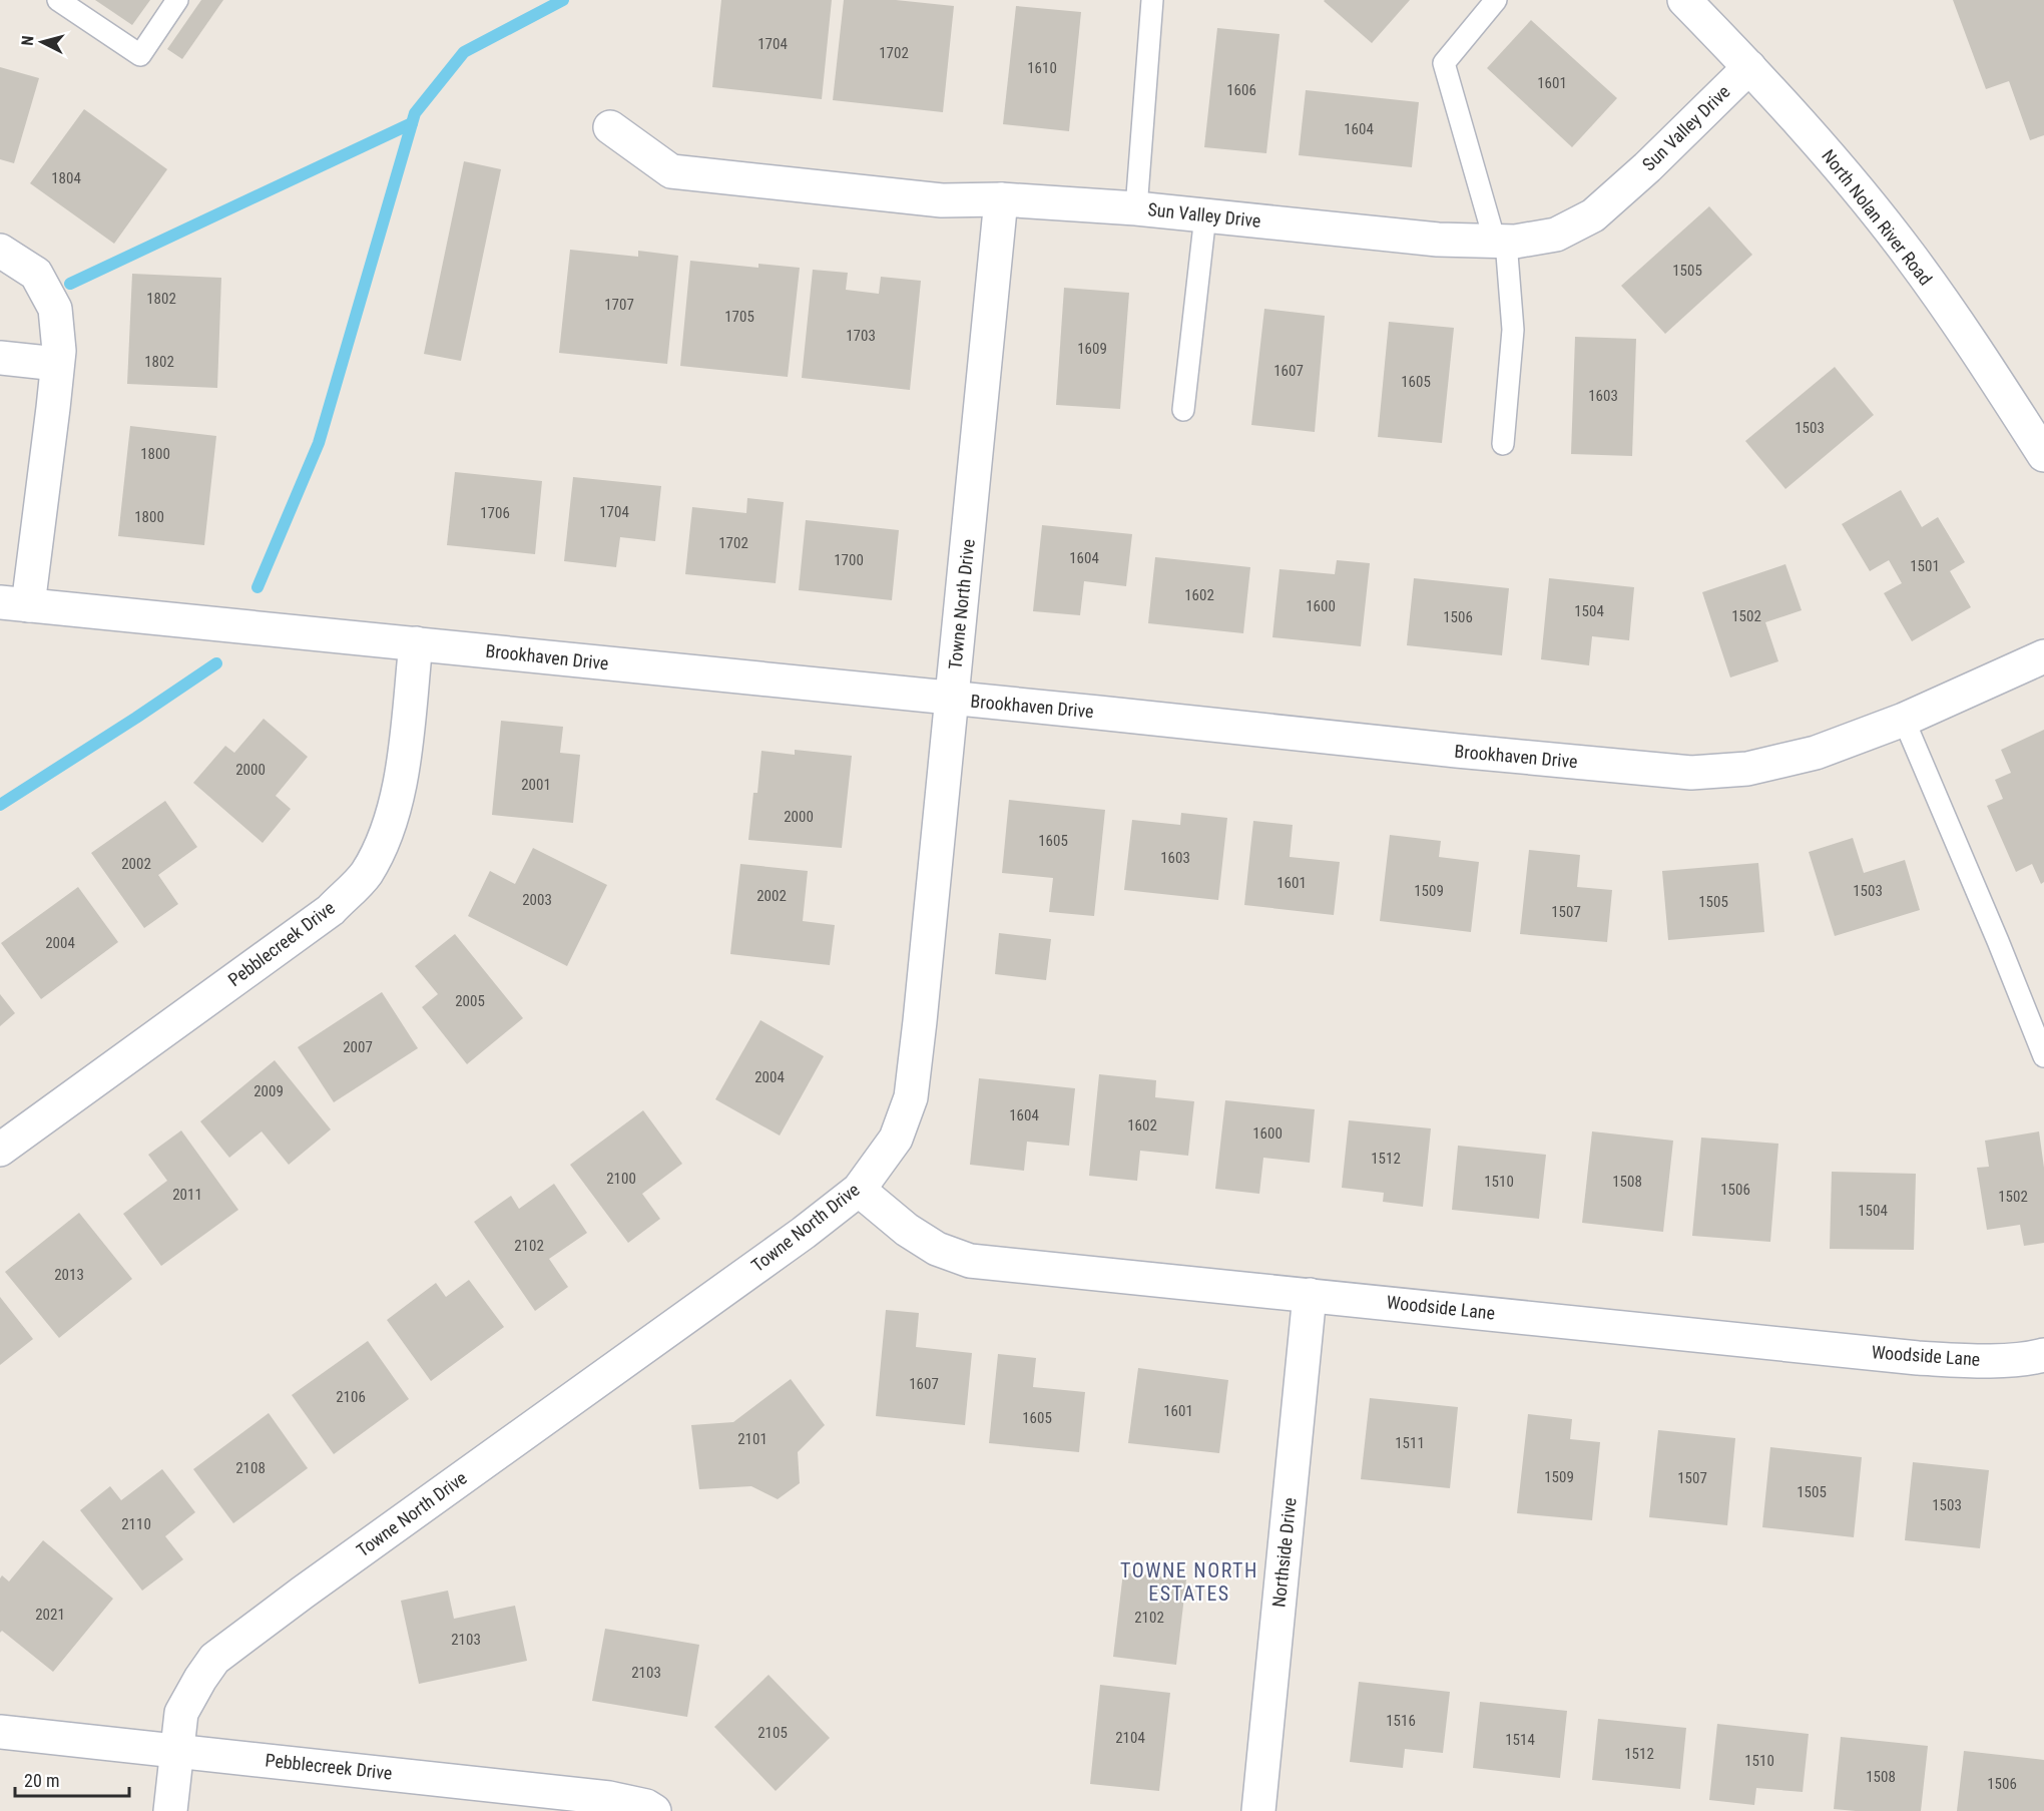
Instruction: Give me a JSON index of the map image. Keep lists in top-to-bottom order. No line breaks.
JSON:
{"streets":{"street":["Sun Valley Drive","North Nolan River Road","Towne North Drive","Brookhaven Drive","Pebblecreek Drive","Woodside Lane","Northside Drive"]},"crossings":[["Sun Valley Drive","North Nolan River Road"],["Sun Valley Drive","Towne North Drive"],["Towne North Drive","Brookhaven Drive"],["Towne North Drive","Pebblecreek Drive"],["Towne North Drive","Woodside Lane"],["Brookhaven Drive","Pebblecreek Drive"],["Woodside Lane","Northside Drive"]],"districts":["TOWNE NORTH ESTATES"],"house_numbers":["1704","1702","1610","1601","1606","1604","1804","1505","1802","1707","1705","1703","1609","1802","1607","1605","1603","1503","1800","1704","1706","1800","1702","1604","1700","1501","1602","1600","1504","1502","1506","2000","2001","2000","1605","1603","2002","1601","1509","1503","2002","2003","1505","1507","2004","2005","2007","2004","2009","1604","1602","1600","1512","2100","1510","1508","1506","2011","1502","1504","2102","2013","1607","2106","1601","1605","2101","1511","2108","1509","1507","1505","1503","2110","2021","2102","2103","2103","1516","2105","2104","1514","1512","1510","1508","1506"],"scale_bar":"20 m","north":"left"}
